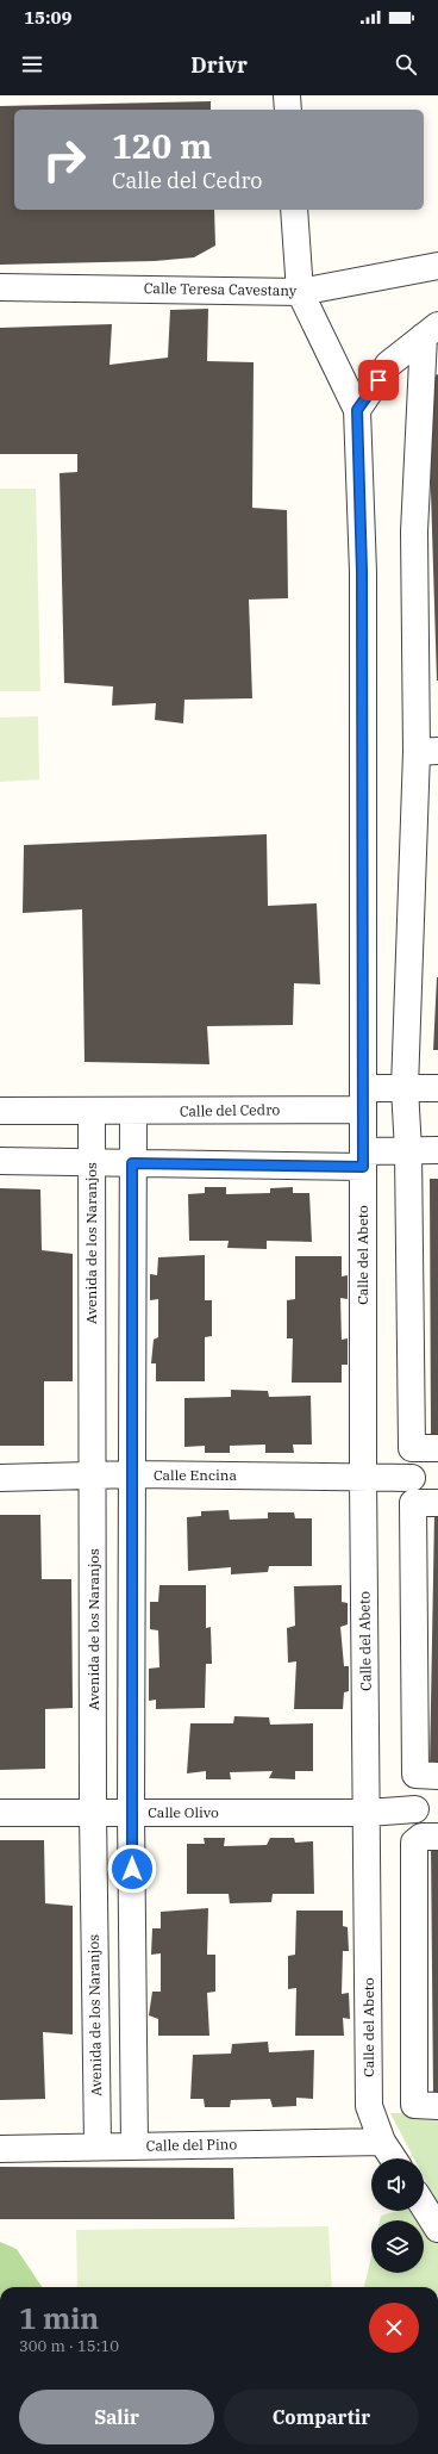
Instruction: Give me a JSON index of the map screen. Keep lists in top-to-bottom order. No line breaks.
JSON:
{"streets":{"street":["Calle Teresa Cavestany","Calle del Cedro","Avenida de los Naranjos","Calle del Abeto","Calle Encina","Calle Olivo","Calle del Pino"]},"crossings":[["Calle del Cedro","Avenida de los Naranjos"],["Calle del Cedro","Calle del Abeto"],["Avenida de los Naranjos","Calle Encina"],["Avenida de los Naranjos","Calle Olivo"],["Avenida de los Naranjos","Calle del Pino"],["Calle del Abeto","Calle Encina"],["Calle del Abeto","Calle Olivo"],["Calle del Abeto","Calle del Pino"]],"page":{"status":"15:09","header":"Drivr","turn":["120 m","Calle del Cedro"],"heading":["1 min","300 m · 15:10"],"buttons":["Salir","Compartir"]}}
